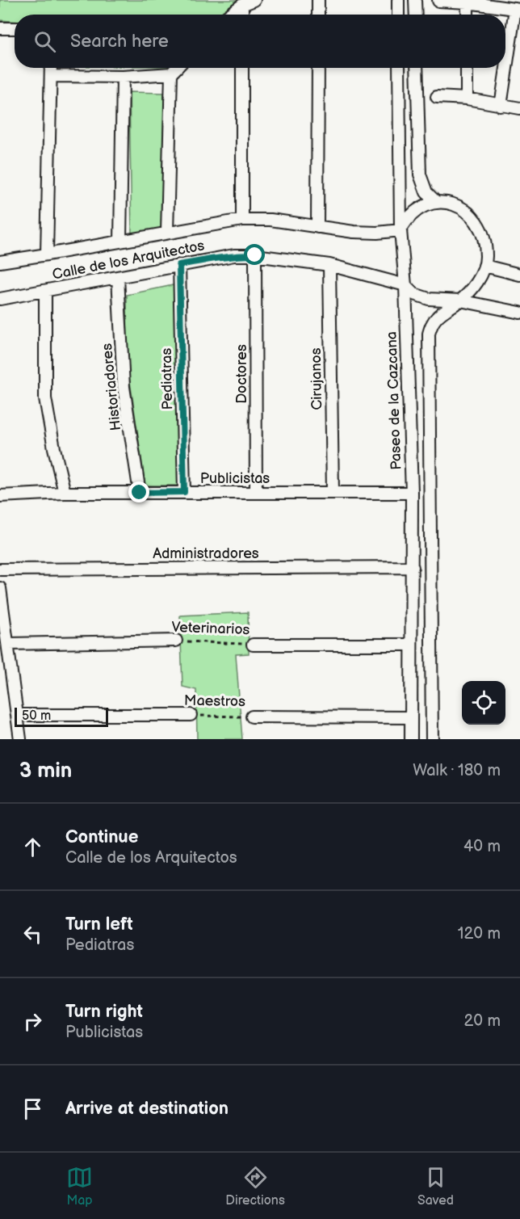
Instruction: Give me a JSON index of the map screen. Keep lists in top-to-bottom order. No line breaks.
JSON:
{"streets":{"street":["Calle de los Arquitectos","Doctores","Pediatras","Cirujanos","Historiadores","Paseo de la Cazcana","Publicistas","Administradores","Veterinarios","Maestros"]},"crossings":[["Calle de los Arquitectos","Doctores"],["Calle de los Arquitectos","Pediatras"],["Calle de los Arquitectos","Cirujanos"],["Calle de los Arquitectos","Historiadores"],["Calle de los Arquitectos","Paseo de la Cazcana"],["Doctores","Publicistas"],["Pediatras","Publicistas"],["Cirujanos","Publicistas"],["Historiadores","Publicistas"],["Paseo de la Cazcana","Publicistas"],["Paseo de la Cazcana","Administradores"],["Paseo de la Cazcana","Veterinarios"],["Paseo de la Cazcana","Maestros"]],"scale_bar":"50 m","page":{"search":"Search here","scale":"50 m","heading":["3 min","Walk · 180 m"],"list":[["Continue","Calle de los Arquitectos","40 m"],["Turn left","Pediatras","120 m"],["Turn right","Publicistas","20 m"],"Arrive at destination"],"nav":["Map","Directions","Saved"]}}
